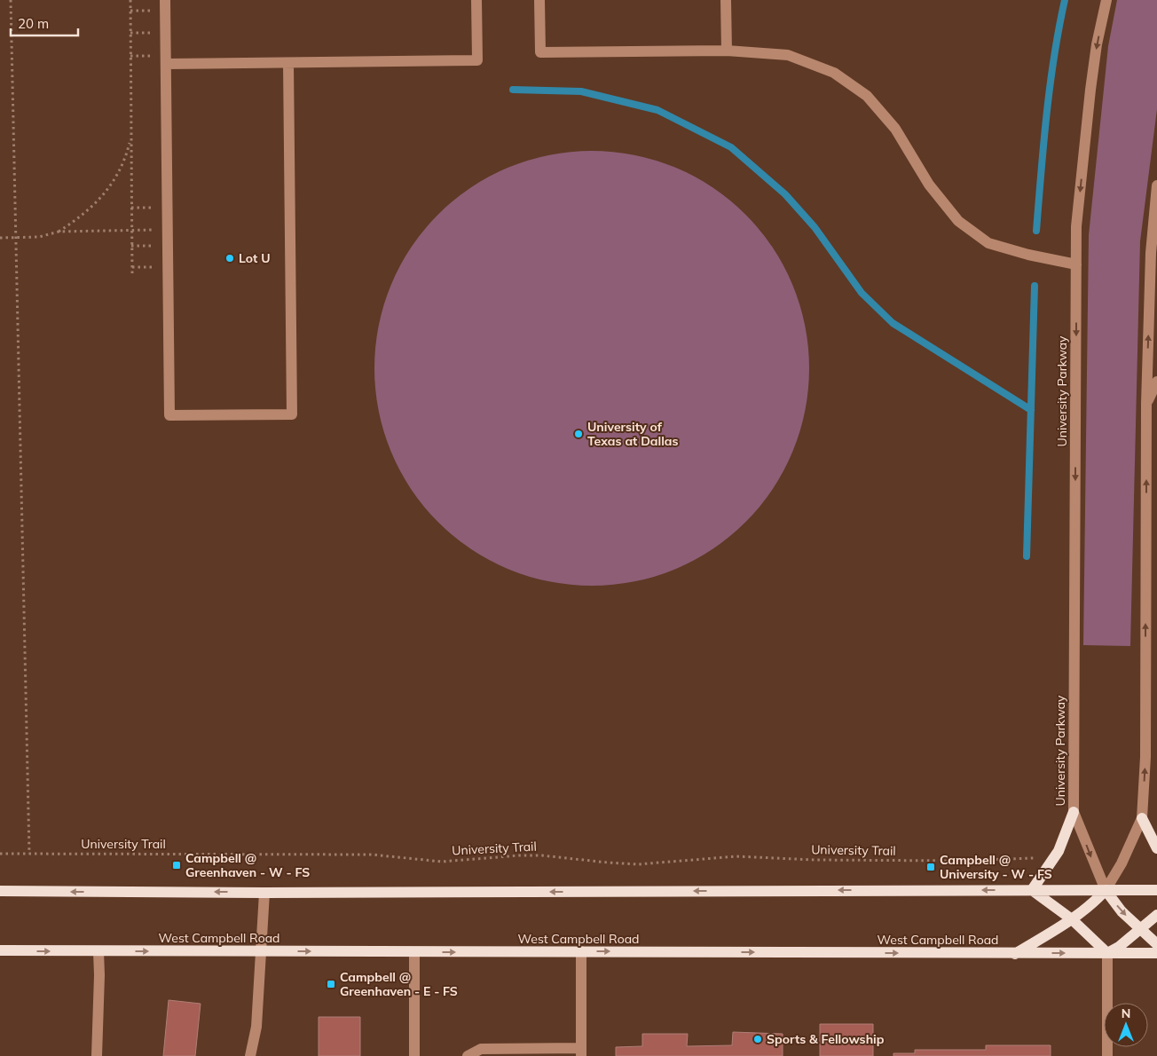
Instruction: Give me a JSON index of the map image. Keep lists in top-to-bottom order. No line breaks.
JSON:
{"streets":{"main road":["West Campbell Road"],"street":["University Parkway"],"path":["University Trail"]},"places":{"other":["Lot U","University of Texas at Dallas","Sports & Fellowship"],"transit":["Campbell @ Greenhaven - W - FS","Campbell @ University - W - FS","Campbell @ Greenhaven - E - FS"]},"scale_bar":"20 m","north":"top"}
